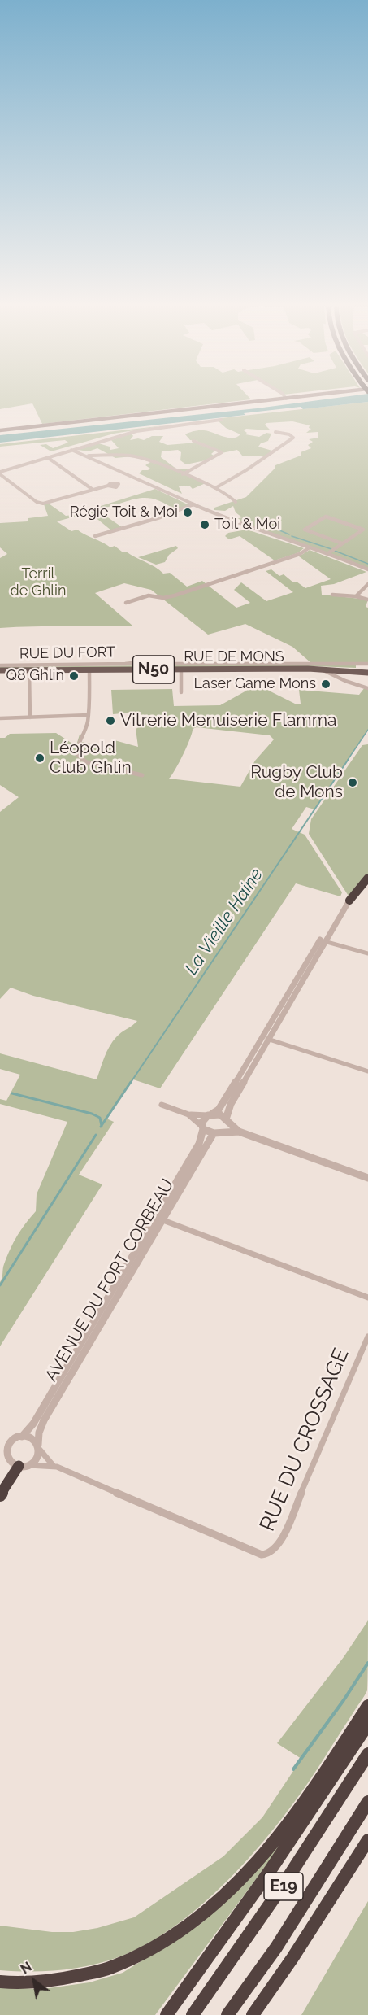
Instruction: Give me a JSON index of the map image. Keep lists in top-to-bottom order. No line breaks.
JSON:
{"streets":{"highway":["E19"],"main road":["RUE DE MONS","N50"],"street":["RUE DU FORT","AVENUE DU FORT CORBEAU","RUE DU CROSSAGE"]},"water":["La Vieille Haine"],"parks":["Terril de Ghlin"],"places":["Régie Toit & Moi","Toit & Moi","Q8 Ghlin","Laser Game Mons","Vitrerie Menuiserie Flamma","Léopold Club Ghlin","Rugby Club de Mons"],"north":"top left"}
